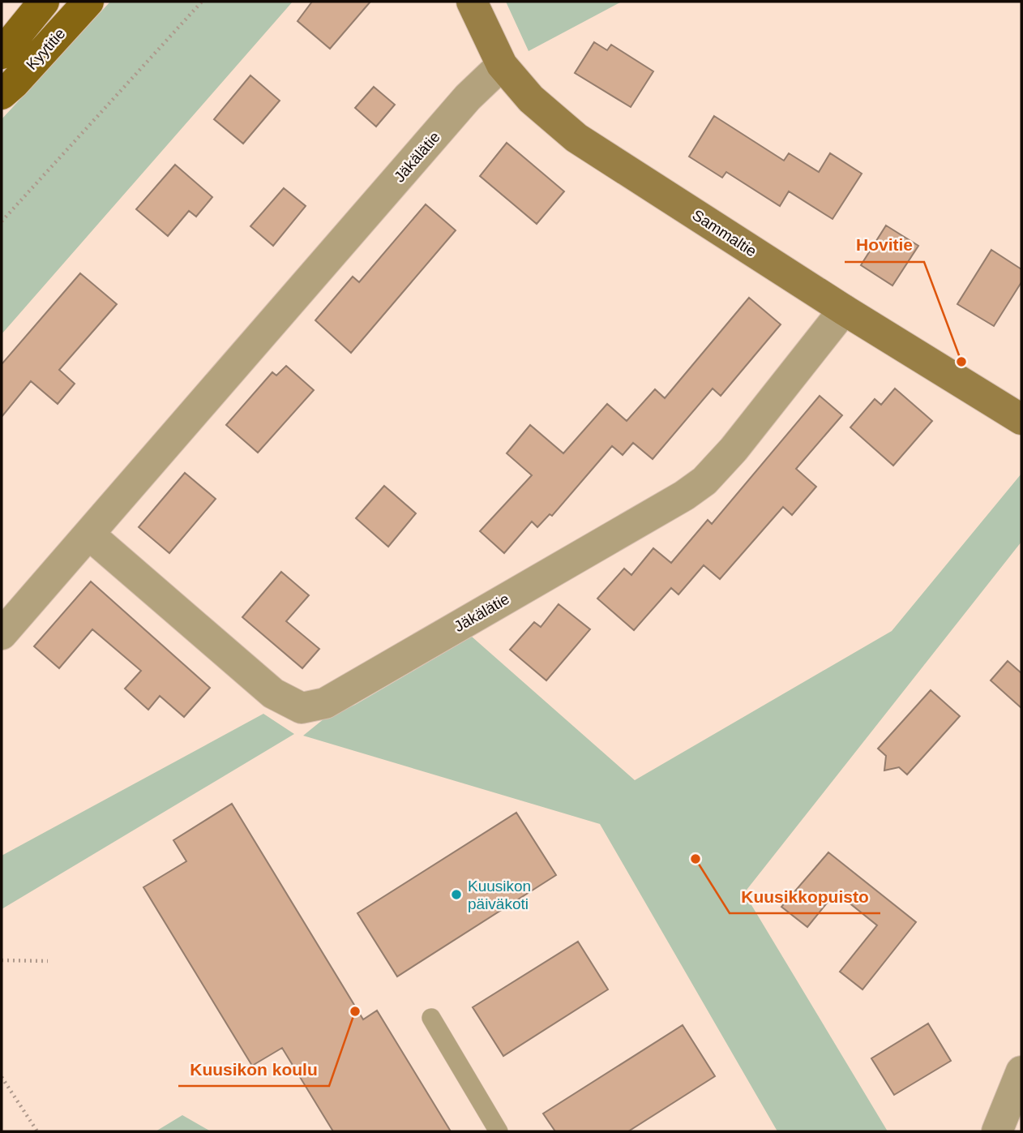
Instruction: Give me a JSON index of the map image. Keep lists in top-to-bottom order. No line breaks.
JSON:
{"streets":{"main road":["Kyytitie"],"street":["Jäkälätie","Sammaltie"]},"crossings":[["Jäkälätie","Sammaltie"]],"places":["Hovitie","Kuusikkopuisto","Kuusikon päiväkoti","Kuusikon koulu"]}
